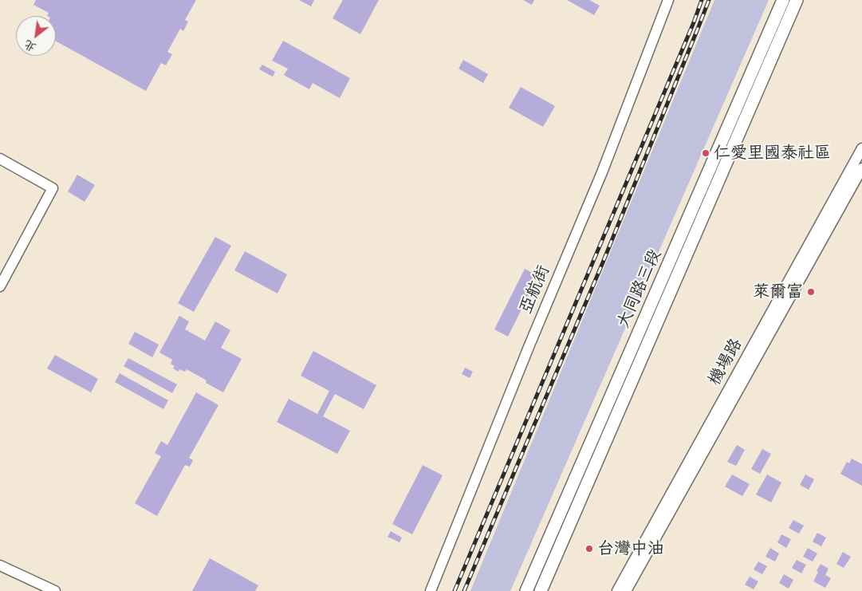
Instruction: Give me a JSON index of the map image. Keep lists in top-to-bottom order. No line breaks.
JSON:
{"streets":{"main road":["大同路三段"],"street":["亞航街","機場路"]},"places":["仁愛里國泰社區","萊爾富","台灣中油"],"north":"bottom left"}
